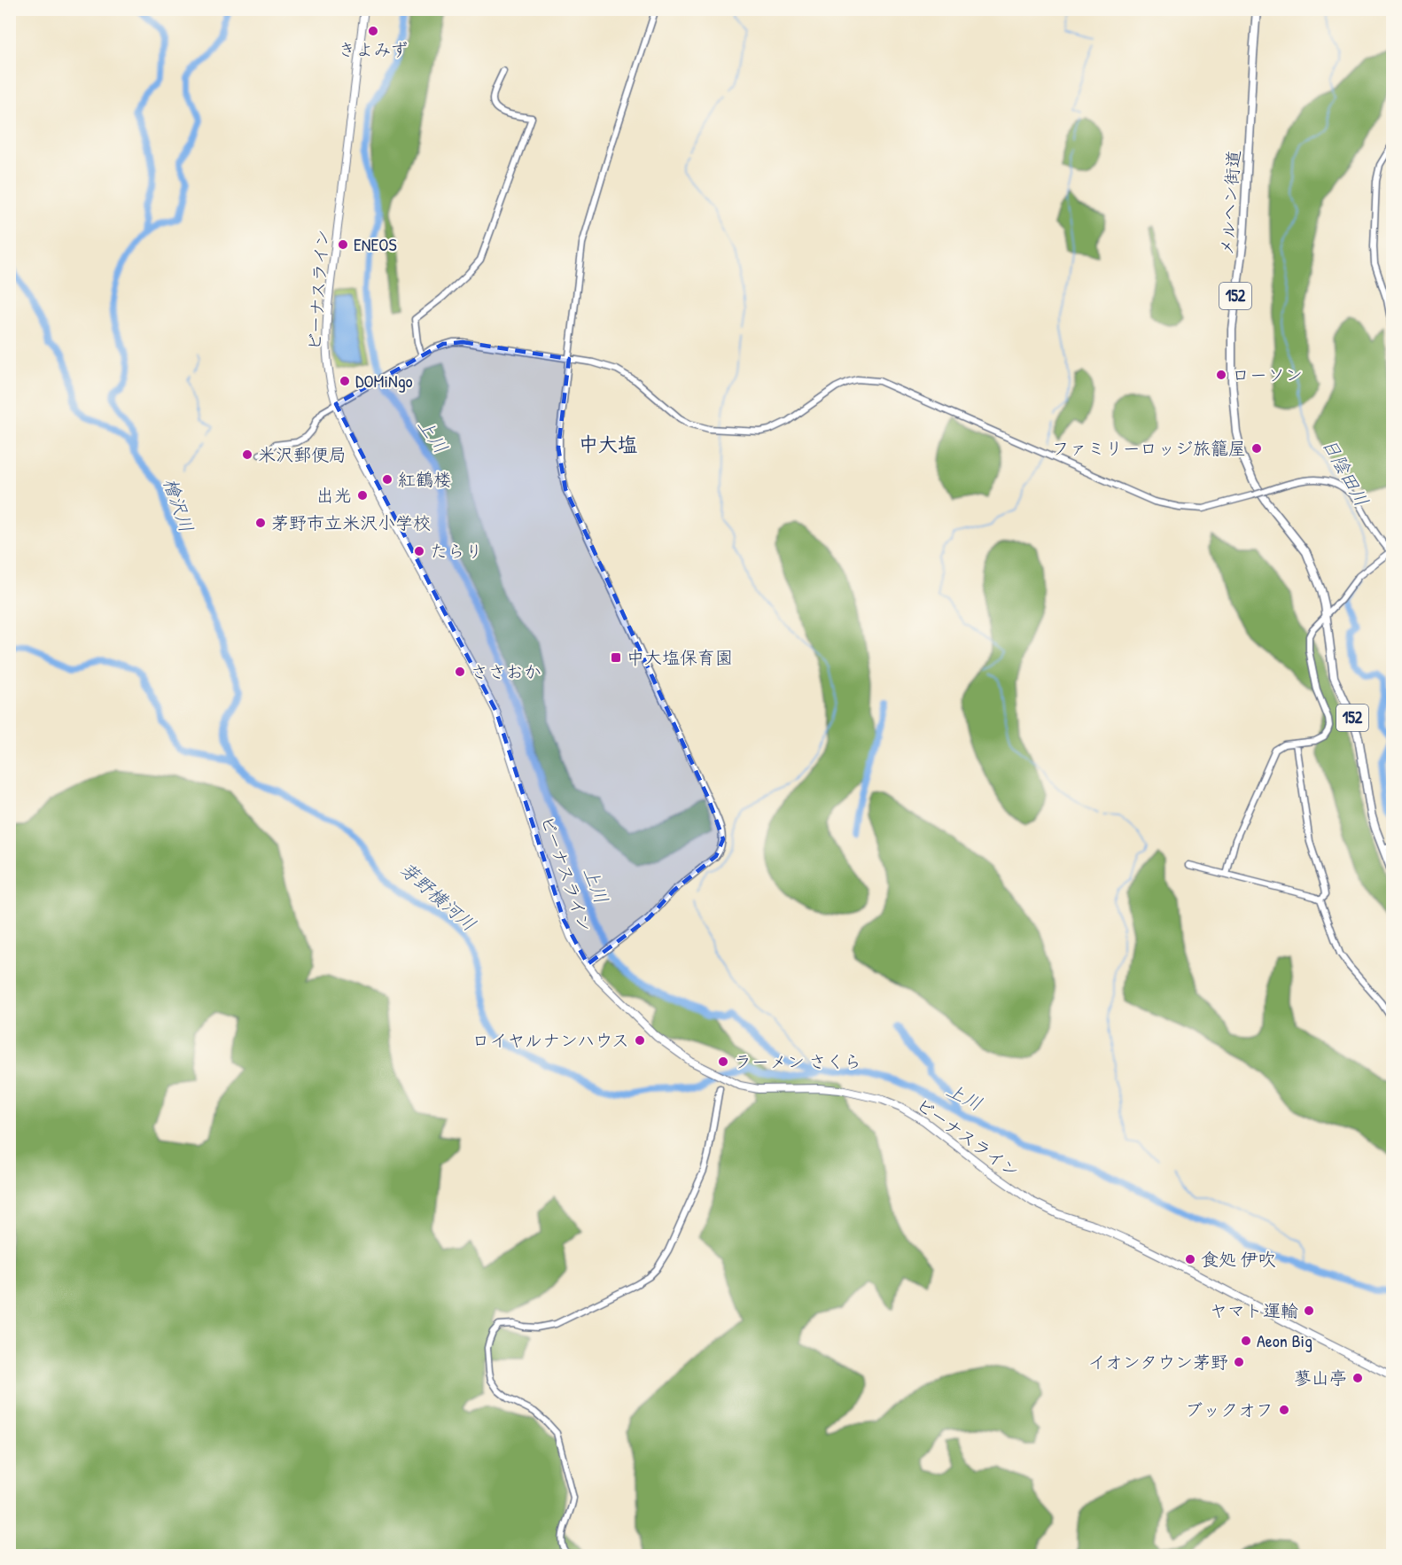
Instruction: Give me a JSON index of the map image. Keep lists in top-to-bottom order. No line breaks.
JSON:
{"streets":{"highway":["メルヘン街道","152"],"main road":["ビーナスライン"]},"districts":["中大塩"],"water":["上川","日陰田川","檜沢川","芽野横河川"],"places":{"other":["きよみず","ENEOS","ローソン","DOMiNgo","ファミリーロッジ旅籠屋","米沢郵便局","紅鶴楼","出光","茅野市立米沢小学校","たらり","ささおか","ロイヤルナンハウス","ラーメン さくら","食処 伊吹","ヤマト運輸","Aeon Big","イオンタウン茅野","蓼山亭","ブックオフ"],"transit":["中大塩保育園"]}}
